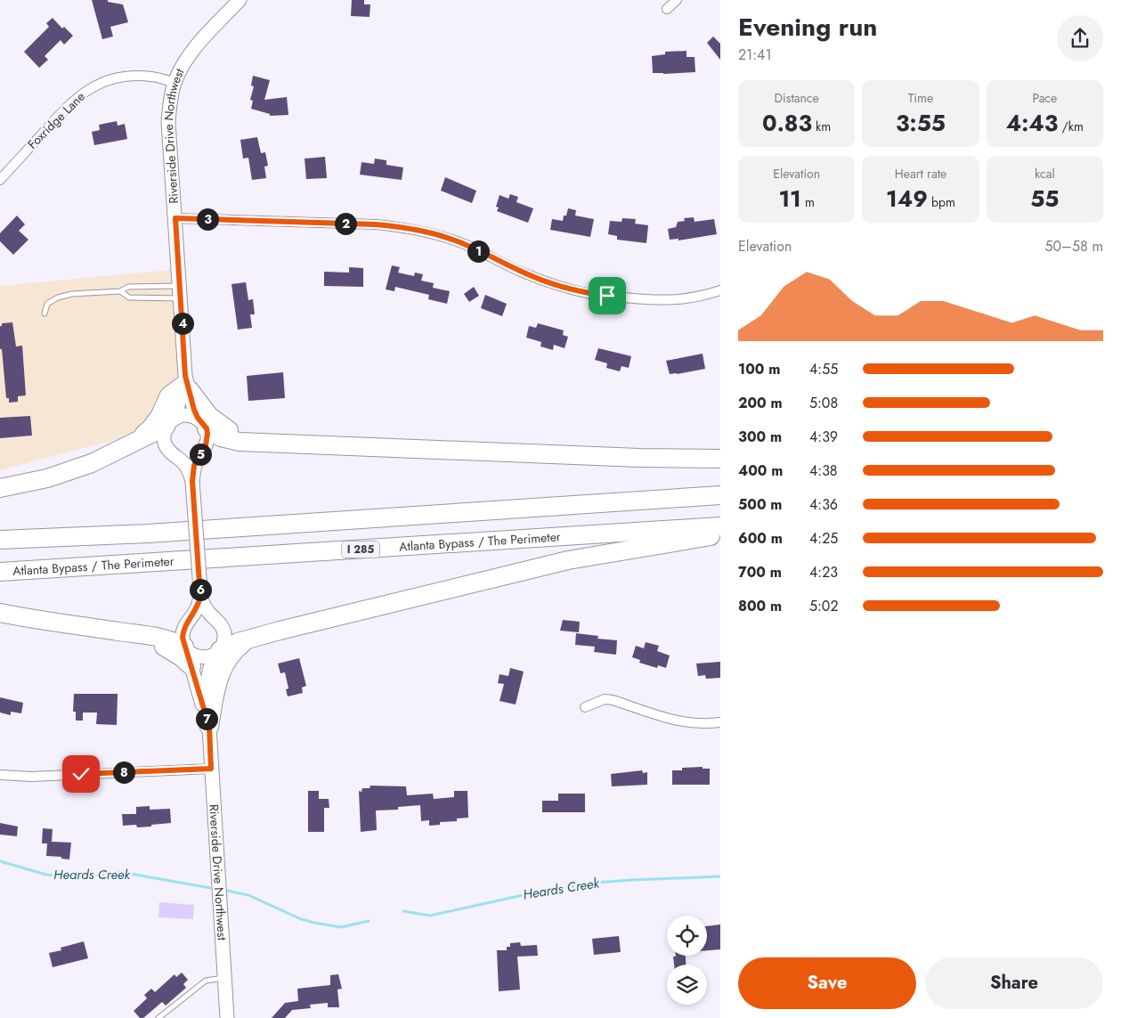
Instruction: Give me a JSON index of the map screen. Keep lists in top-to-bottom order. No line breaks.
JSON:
{"streets":{"highway":["Atlanta Bypass / The Perimeter","I 285"],"street":["Foxridge Lane","Riverside Drive Northwest"]},"crossings":[["Foxridge Lane","Riverside Drive Northwest"]],"water":["Heards Creek"],"page":{"heading":["Evening run","21:41"],"stats":[["Distance","0.83 km"],["Time","3:55"],["Pace","4:43 /km"],["Elevation","11 m"],["Heart rate","149 bpm"],["kcal","55"]],"pins":["3","2","1","4","5","6","7","8"],"chart":["Elevation","50–58 m"],"list":[{"name":"100 m","note":"4:55"},{"name":"200 m","note":"5:08"},{"name":"300 m","note":"4:39"},{"name":"400 m","note":"4:38"},{"name":"500 m","note":"4:36"},{"name":"600 m","note":"4:25"},{"name":"700 m","note":"4:23"},{"name":"800 m","note":"5:02"}],"buttons":["Save","Share"]}}
